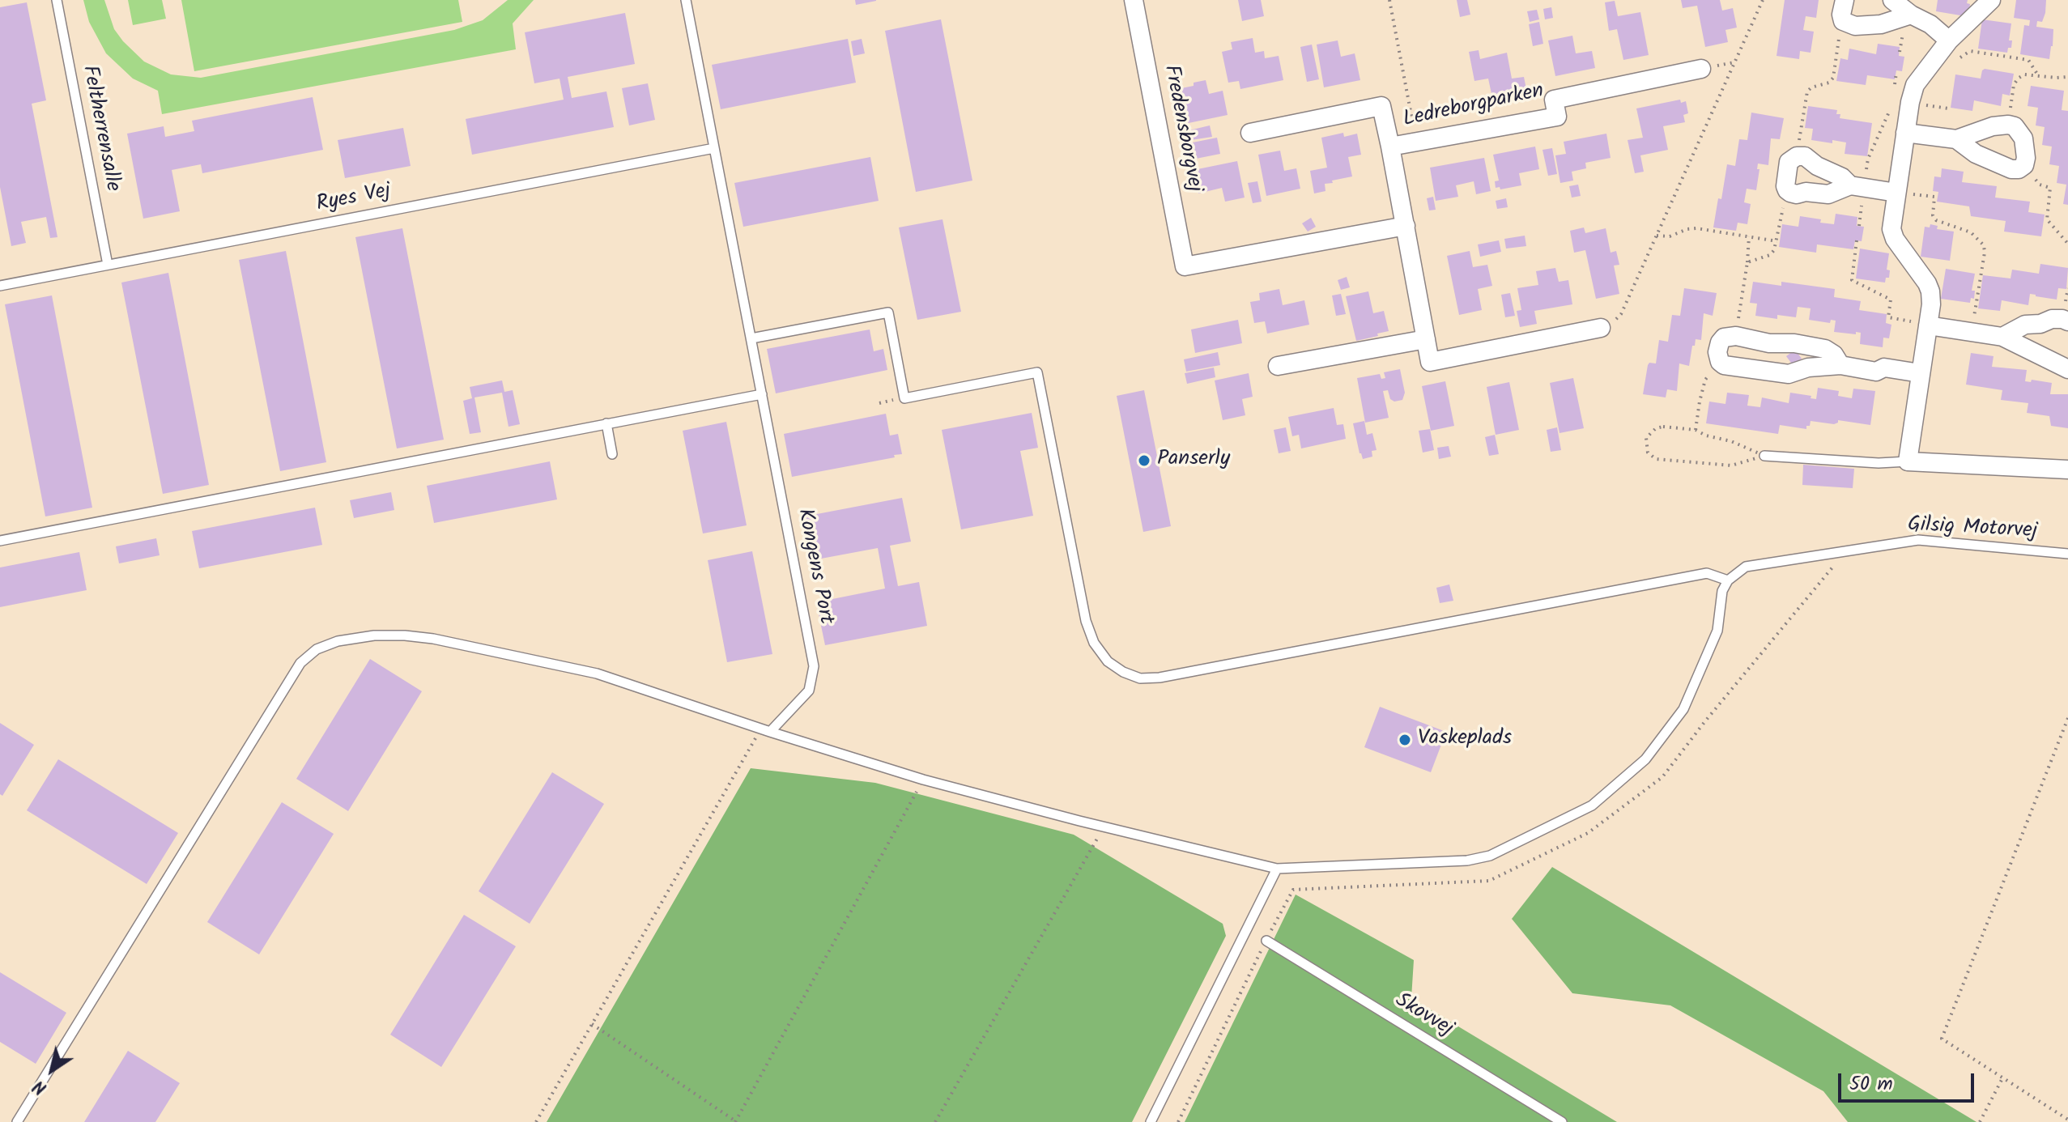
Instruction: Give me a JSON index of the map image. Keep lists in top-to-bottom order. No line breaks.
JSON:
{"streets":{"street":["Ledreborgparken","Fredensborgvej"],"lane":["Feltherrensalle","Ryes Vej","Gilsig Motorvej","Kongens Port","Skovvej"]},"crossings":[["Ledreborgparken","Fredensborgvej"],["Feltherrensalle","Ryes Vej"],["Ryes Vej","Kongens Port"]],"places":["Panserly","Vaskeplads"],"scale_bar":"50 m","north":"bottom left"}
